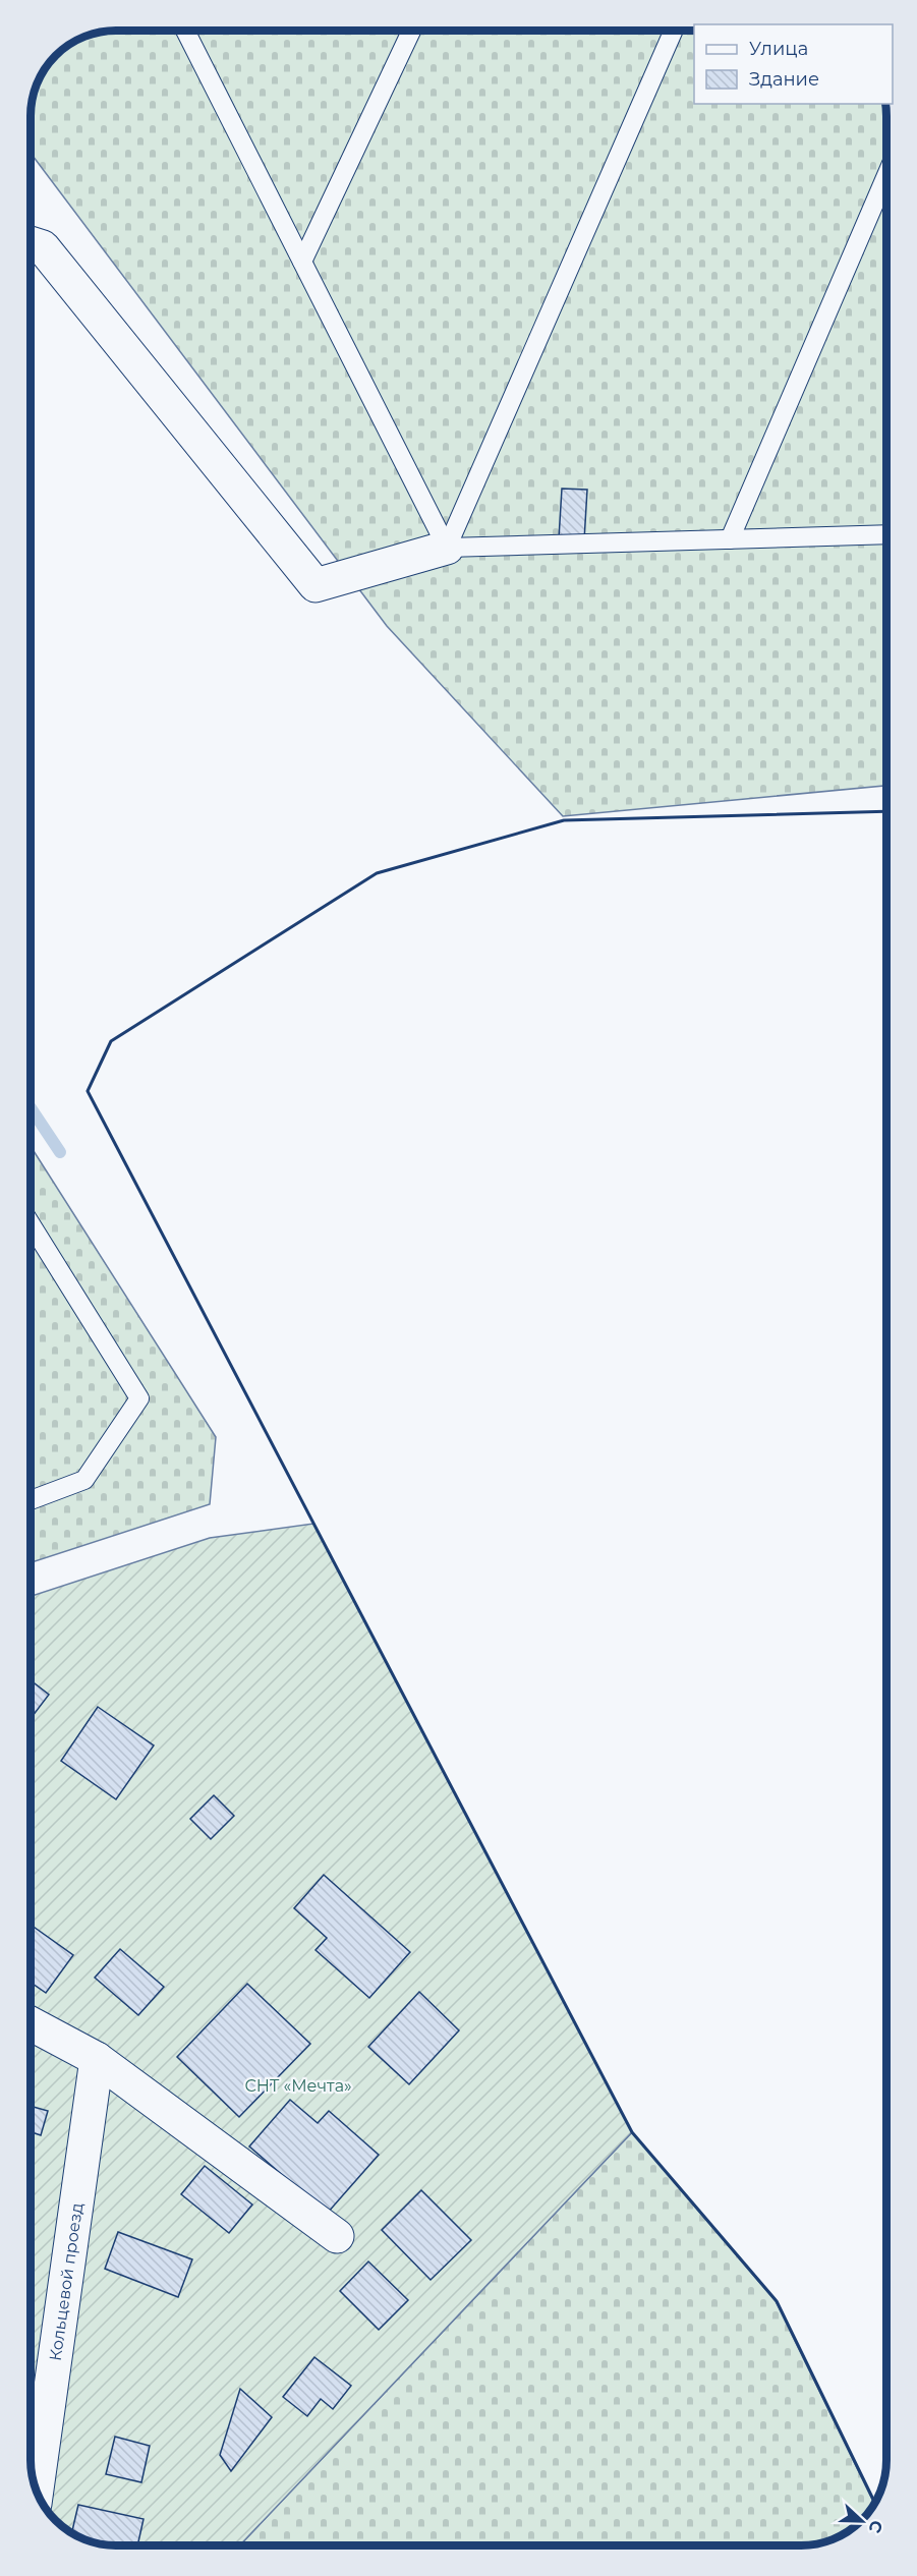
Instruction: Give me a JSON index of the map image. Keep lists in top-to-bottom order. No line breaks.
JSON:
{"streets":{"street":["Кольцевой проезд"]},"parks":["СНТ «Мечта»"],"legend":["Улица","Здание"],"north":"right"}
